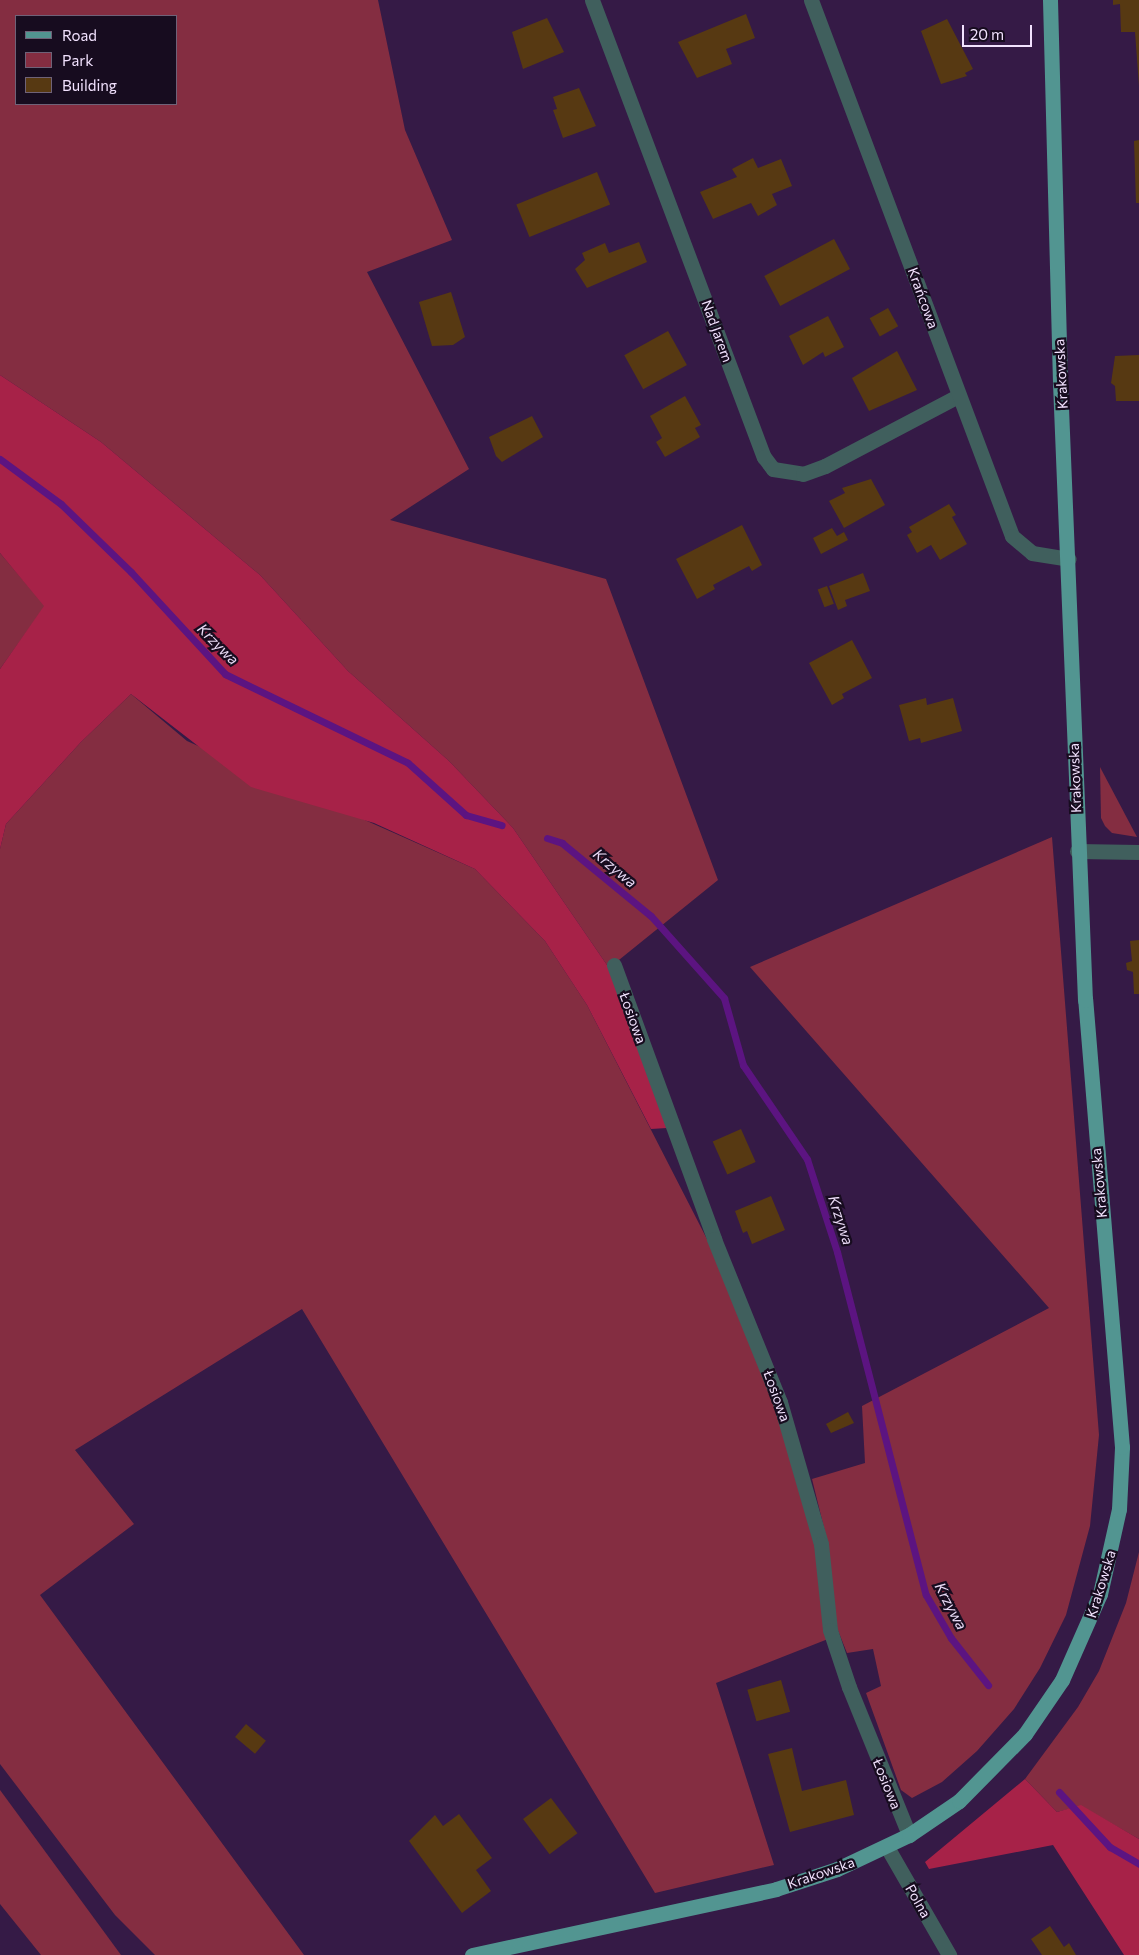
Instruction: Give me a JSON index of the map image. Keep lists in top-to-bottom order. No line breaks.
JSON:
{"streets":{"main road":["Krakowska"],"street":["Krańcowa","Nad Jarem","Łosiowa","Polna"]},"crossings":[["Krańcowa","Nad Jarem"],["Krańcowa","Krakowska"],["Krakowska","Łosiowa"],["Krakowska","Polna"]],"water":["Krzywa"],"legend":["Road","Park","Building"],"scale_bar":"20 m"}
